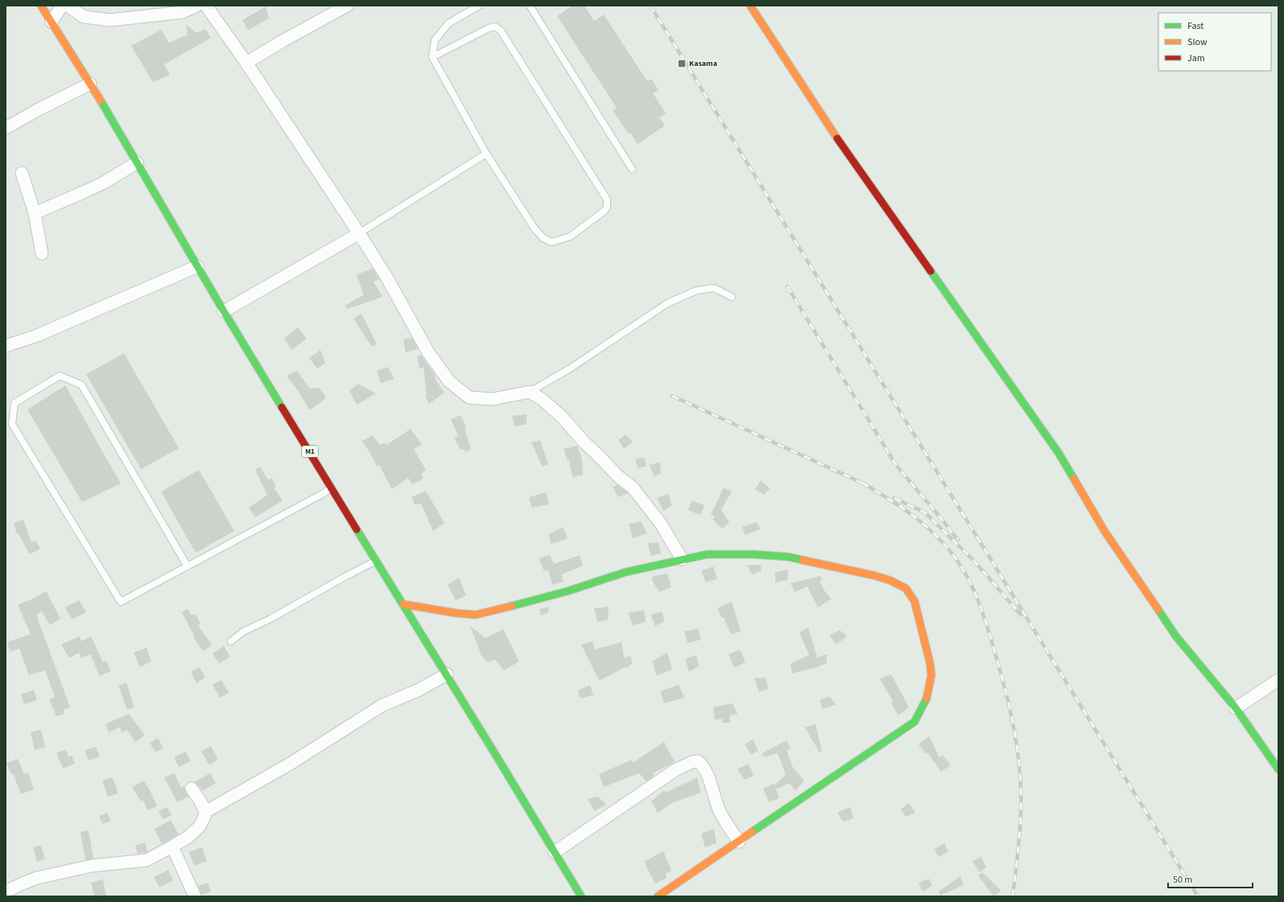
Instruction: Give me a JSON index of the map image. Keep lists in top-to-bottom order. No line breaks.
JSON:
{"streets":{"street":["M1"]},"places":{"transit":["Kasama"]},"legend":["Fast","Slow","Jam"],"scale_bar":"50 m"}
